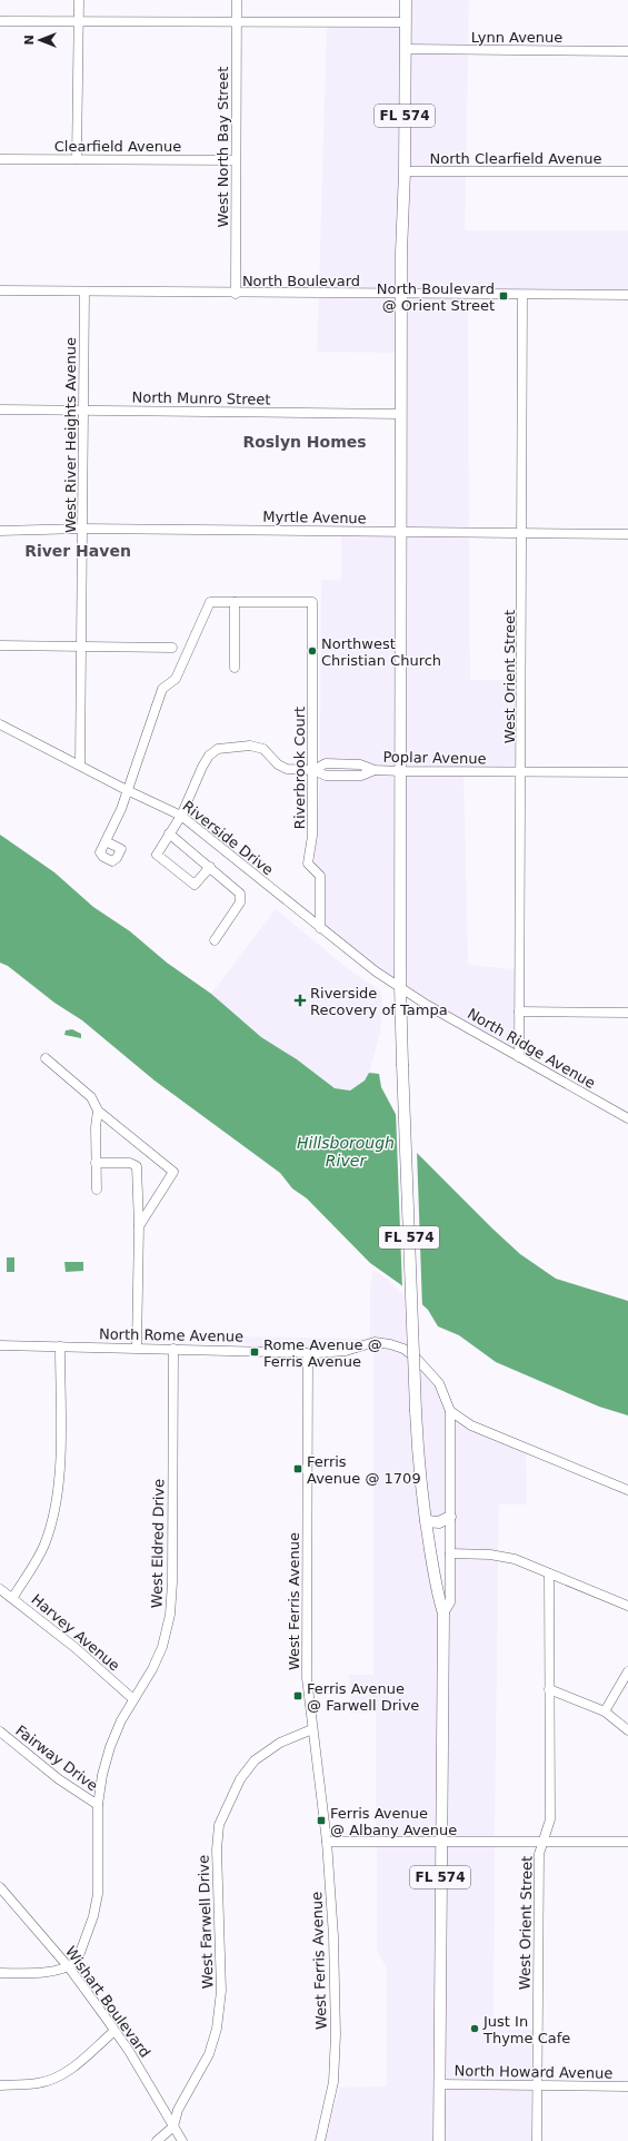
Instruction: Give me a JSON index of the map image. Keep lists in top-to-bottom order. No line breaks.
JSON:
{"streets":{"main road":["FL 574"],"street":["Lynn Avenue","Clearfield Avenue","West North Bay Street","North Clearfield Avenue","North Boulevard","North Munro Street","West River Heights Avenue","Myrtle Avenue","West Orient Street","Poplar Avenue","Riverbrook Court","Riverside Drive","North Ridge Avenue","North Rome Avenue","West Eldred Drive","West Ferris Avenue","Harvey Avenue","Fairway Drive","West Farwell Drive","Wishart Boulevard","North Howard Avenue"]},"crossings":[["Lynn Avenue","FL 574"],["FL 574","North Clearfield Avenue"],["FL 574","North Boulevard"],["FL 574","North Munro Street"],["FL 574","Myrtle Avenue"],["FL 574","Poplar Avenue"],["FL 574","Riverside Drive"],["FL 574","North Ridge Avenue"],["FL 574","North Howard Avenue"],["Clearfield Avenue","West North Bay Street"],["West North Bay Street","North Boulevard"],["North Boulevard","West River Heights Avenue"],["North Boulevard","West Orient Street"],["North Munro Street","West River Heights Avenue"],["West River Heights Avenue","Myrtle Avenue"],["West River Heights Avenue","Riverside Drive"],["Myrtle Avenue","West Orient Street"],["West Orient Street","Poplar Avenue"],["West Orient Street","North Ridge Avenue"],["West Orient Street","North Howard Avenue"],["Poplar Avenue","Riverbrook Court"],["Poplar Avenue","Riverside Drive"],["Riverbrook Court","Riverside Drive"],["Riverside Drive","North Ridge Avenue"],["North Rome Avenue","West Eldred Drive"],["North Rome Avenue","West Ferris Avenue"],["West Eldred Drive","Harvey Avenue"],["West Eldred Drive","Fairway Drive"],["West Eldred Drive","Wishart Boulevard"],["West Ferris Avenue","West Farwell Drive"],["West Farwell Drive","Wishart Boulevard"]],"districts":["Roslyn Homes","River Haven"],"water":["Hillsborough River"],"places":{"transit":["North Boulevard @ Orient Street","Rome Avenue @ Ferris Avenue","Ferris Avenue @ 1709","Ferris Avenue @ Farwell Drive","Ferris Avenue @ Albany Avenue"],"other":["Northwest Christian Church","Just In Thyme Cafe"],"health":["Riverside Recovery of Tampa"]},"north":"left"}
